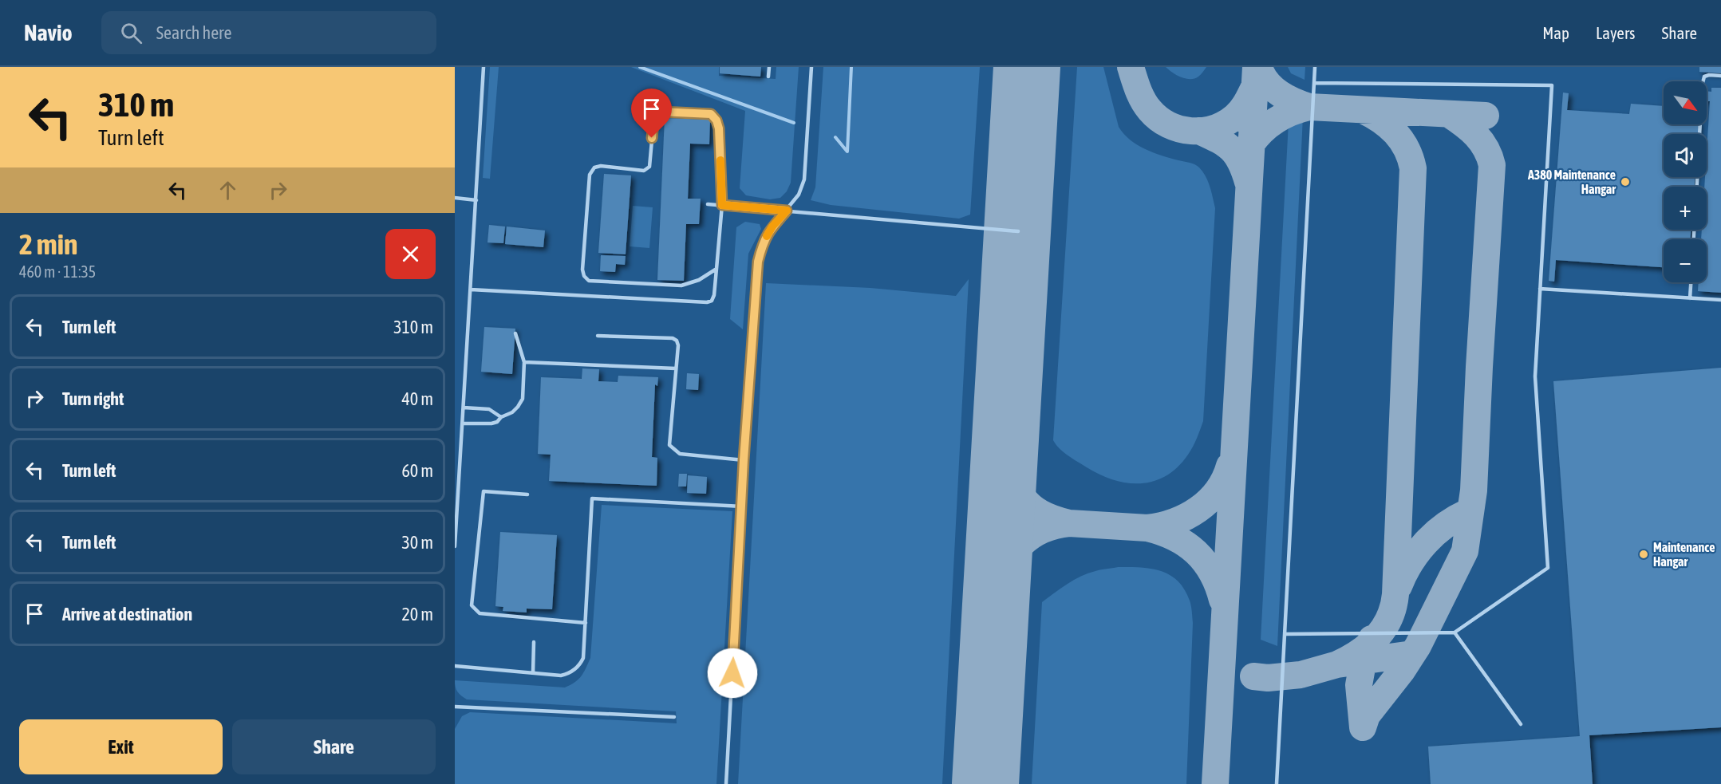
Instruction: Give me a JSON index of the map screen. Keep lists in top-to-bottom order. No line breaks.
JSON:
{"places":["A380 Maintenance Hangar","Maintenance Hangar"],"north":"bottom right","page":{"header":"Navio","search":"Search here","nav":["Map","Layers","Share"],"turn":["310 m","Turn left"],"map_buttons":["+","−"],"heading":["2 min","460 m · 11:35"],"list":[{"name":"Turn left","value":"310 m"},{"name":"Turn right","value":"40 m"},{"name":"Turn left","value":"60 m"},{"name":"Turn left","value":"30 m"},{"name":"Arrive at destination","value":"20 m"}],"buttons":["Exit","Share"]}}
